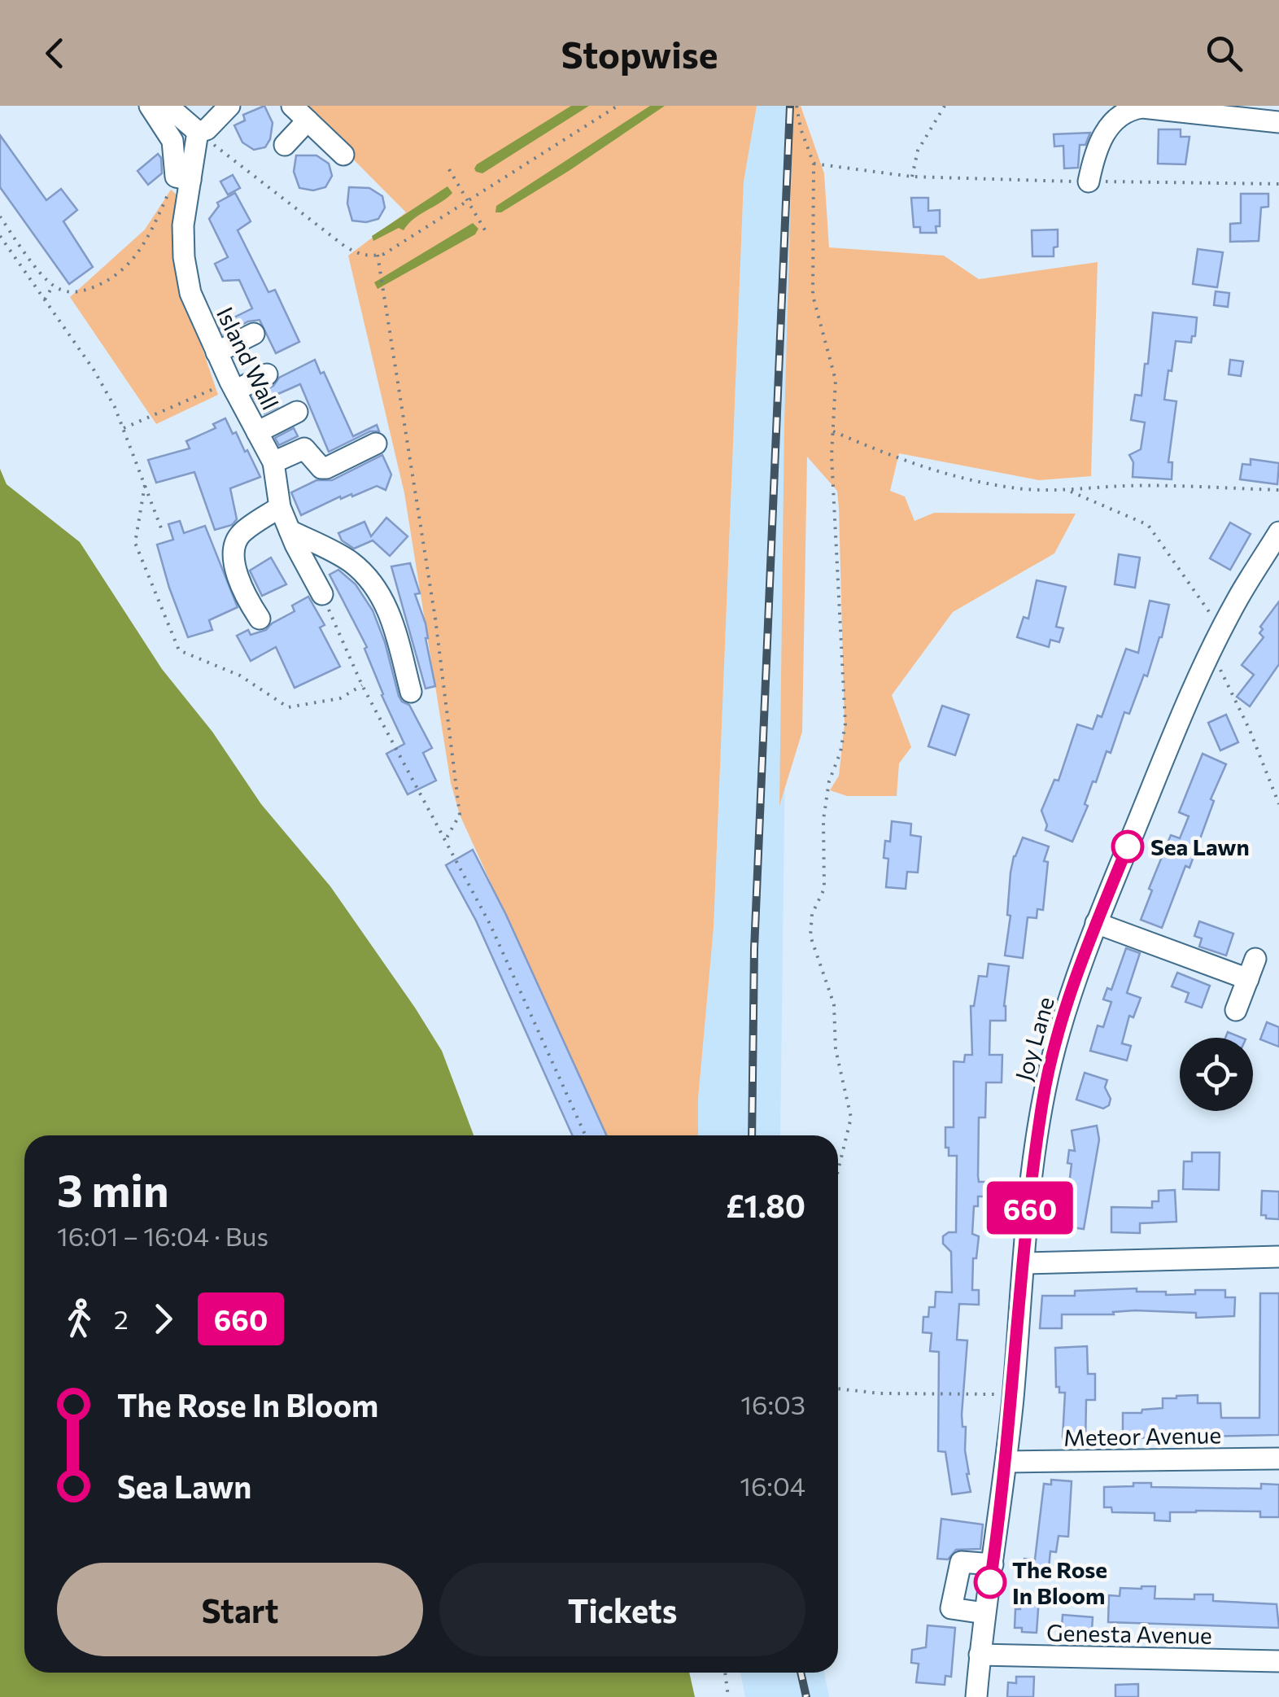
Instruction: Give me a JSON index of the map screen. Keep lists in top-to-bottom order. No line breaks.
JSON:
{"streets":{"street":["Island Wall","Joy Lane","Meteor Avenue","Genesta Avenue"]},"crossings":[["Joy Lane","Meteor Avenue"],["Joy Lane","Genesta Avenue"]],"places":["Sea Lawn","The Rose In Bloom"],"lines":["bus line 660"],"page":{"header":"Stopwise","on_map":"660","heading":["3 min","16:01 – 16:04 · Bus","£1.80"],"legs":["2","660"],"list":[{"name":"The Rose In Bloom","value":"16:03"},{"name":"Sea Lawn","value":"16:04"}],"buttons":["Start","Tickets"]}}
